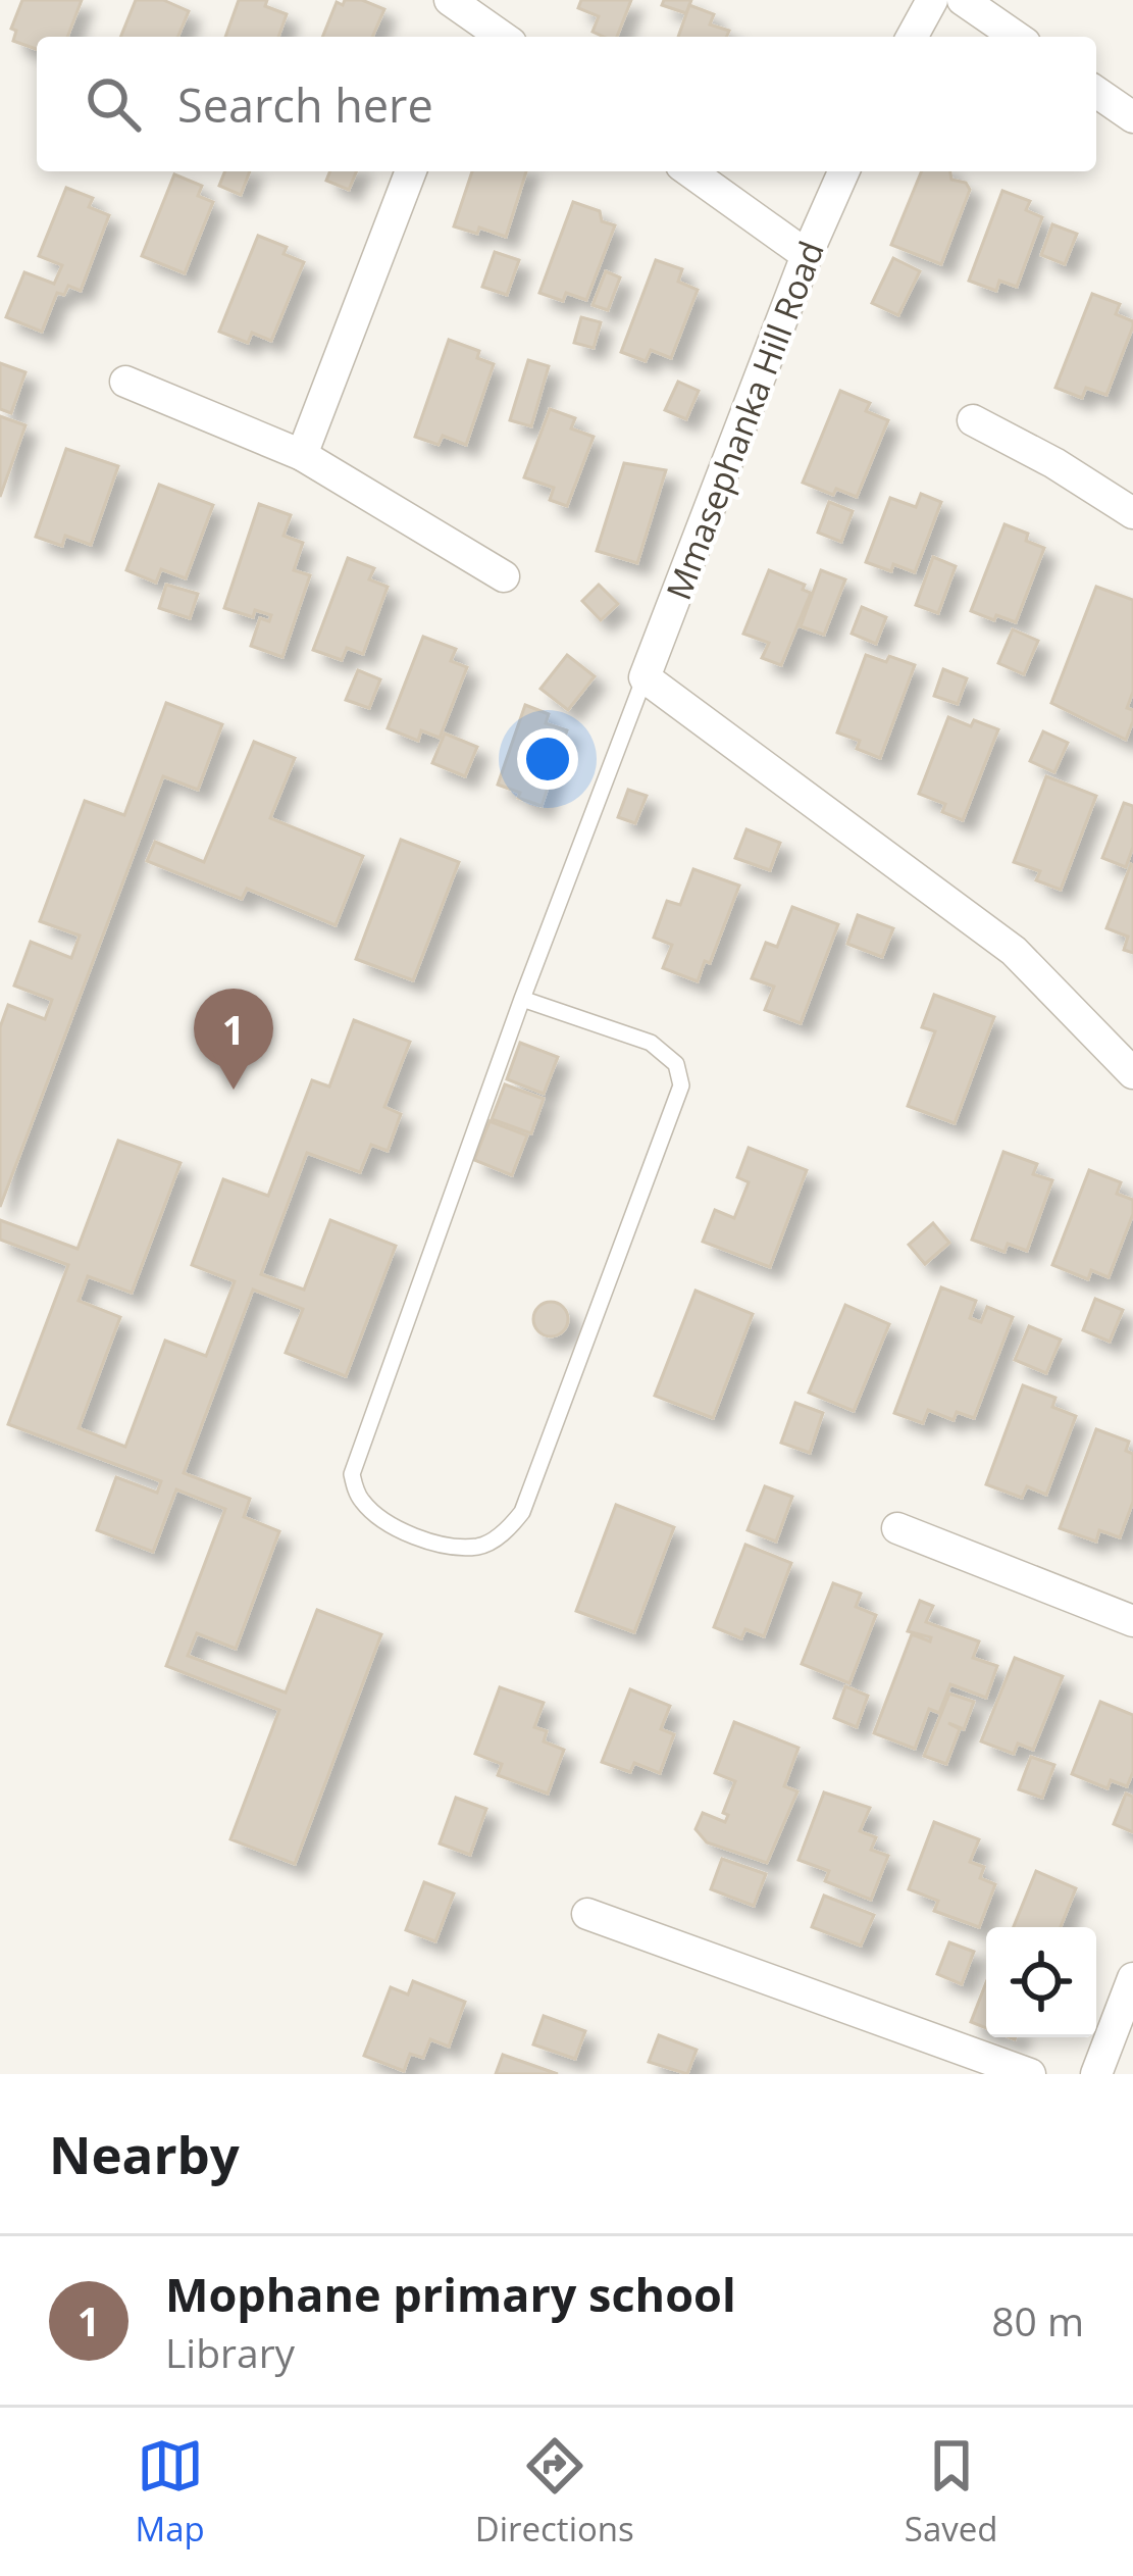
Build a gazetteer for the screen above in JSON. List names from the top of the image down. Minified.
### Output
{"streets":{"street":["Mmasephanka Hill Road"]},"page":{"search":"Search here","pins":"1","heading":"Nearby","list":[{"mark":"1","name":"Mophane primary school","note":"Library","value":"80 m"}],"nav":["Map","Directions","Saved"]}}
